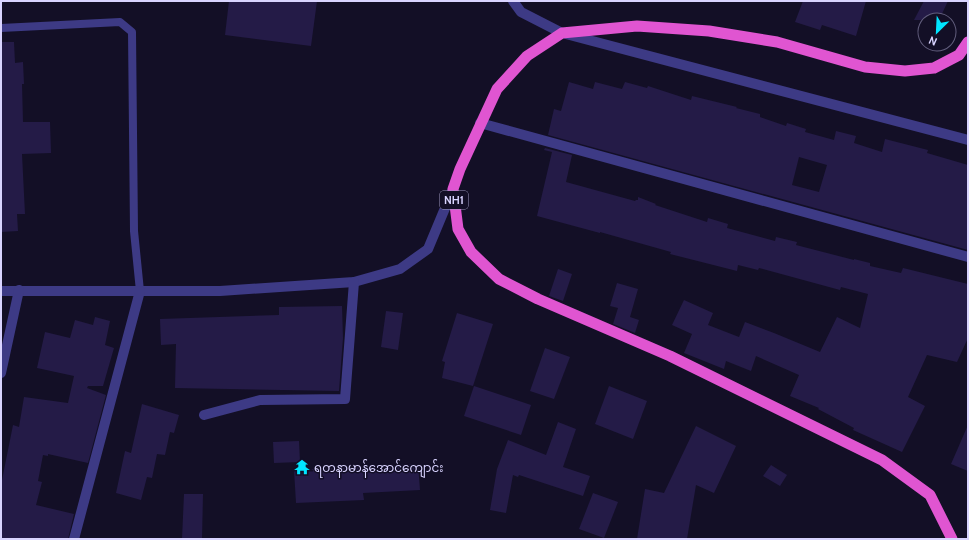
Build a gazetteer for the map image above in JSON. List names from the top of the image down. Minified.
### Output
{"streets":{"highway":["NH1"]},"places":{"temple":["ရတနာမာန်အောင်ကျောင်း"]},"north":"bottom left"}
